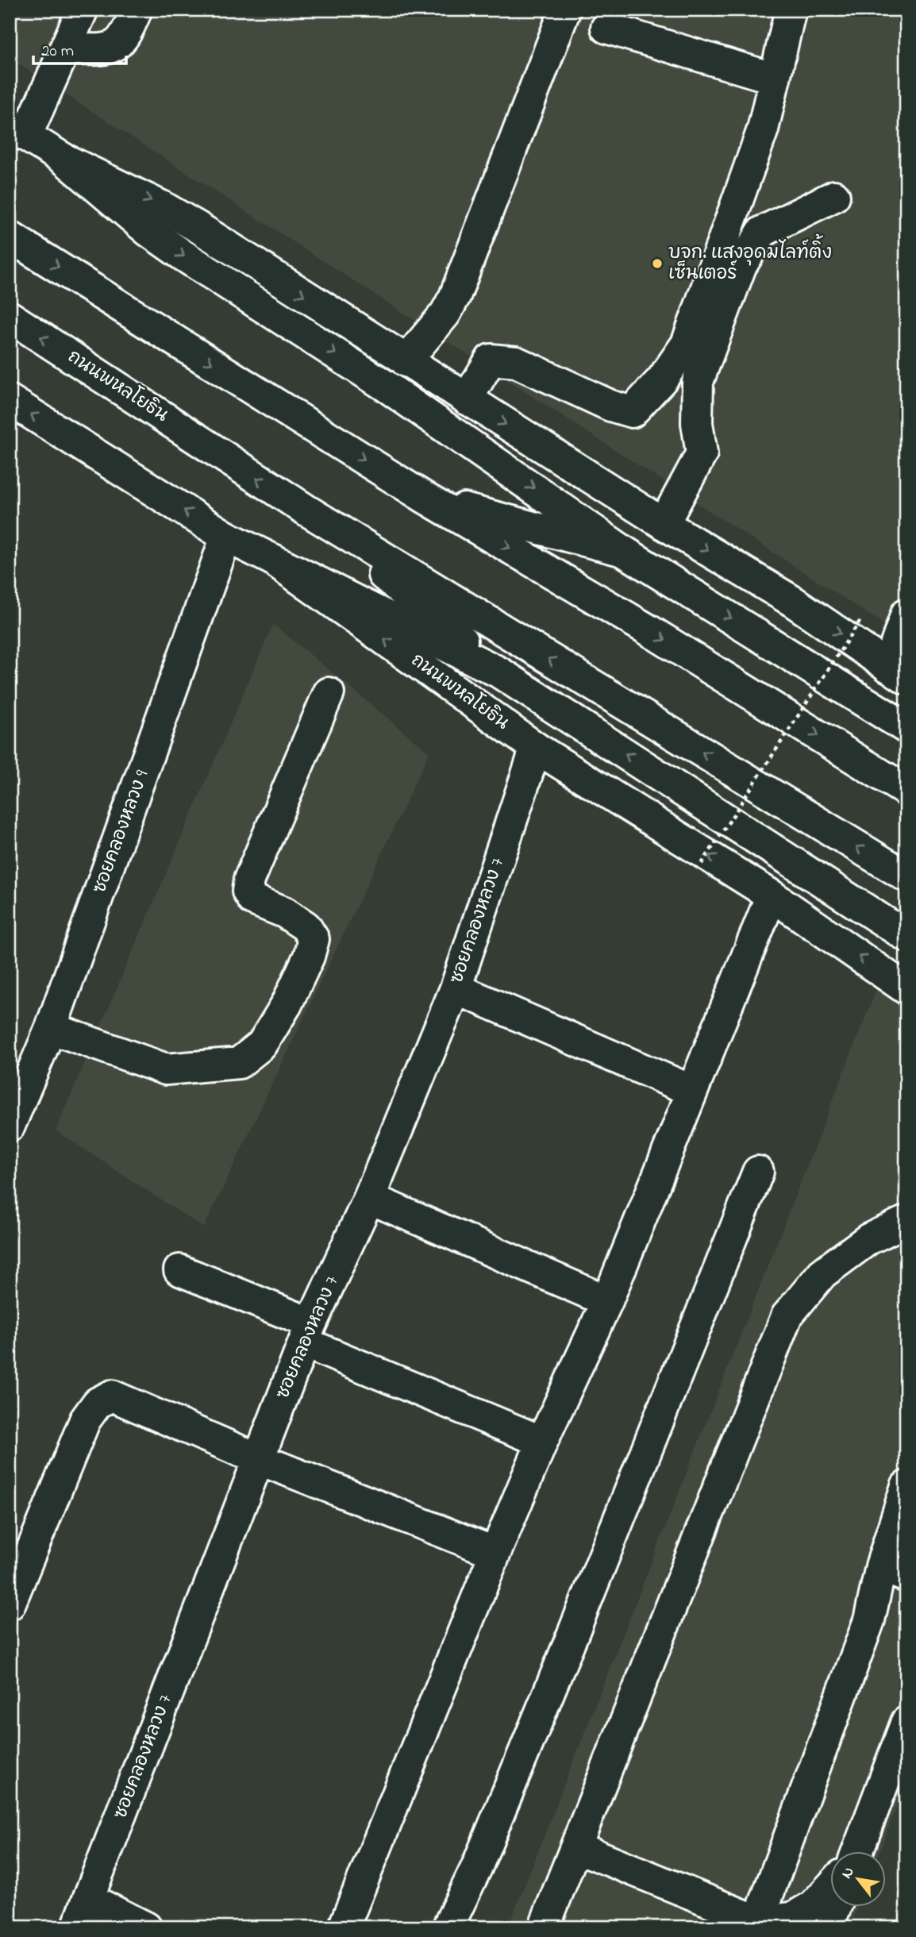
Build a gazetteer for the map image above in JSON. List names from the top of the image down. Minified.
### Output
{"streets":{"main road":["ถนนพหลโยธิน","ซอยคลองหลวง 9","ซอยคลองหลวง 7"]},"crossings":[["ถนนพหลโยธิน","ซอยคลองหลวง 9"],["ถนนพหลโยธิน","ซอยคลองหลวง 7"]],"places":["บจก. แสงอุดมไลท์ติ้ง เซ็นเตอร์"],"scale_bar":"20 m","north":"top left"}
